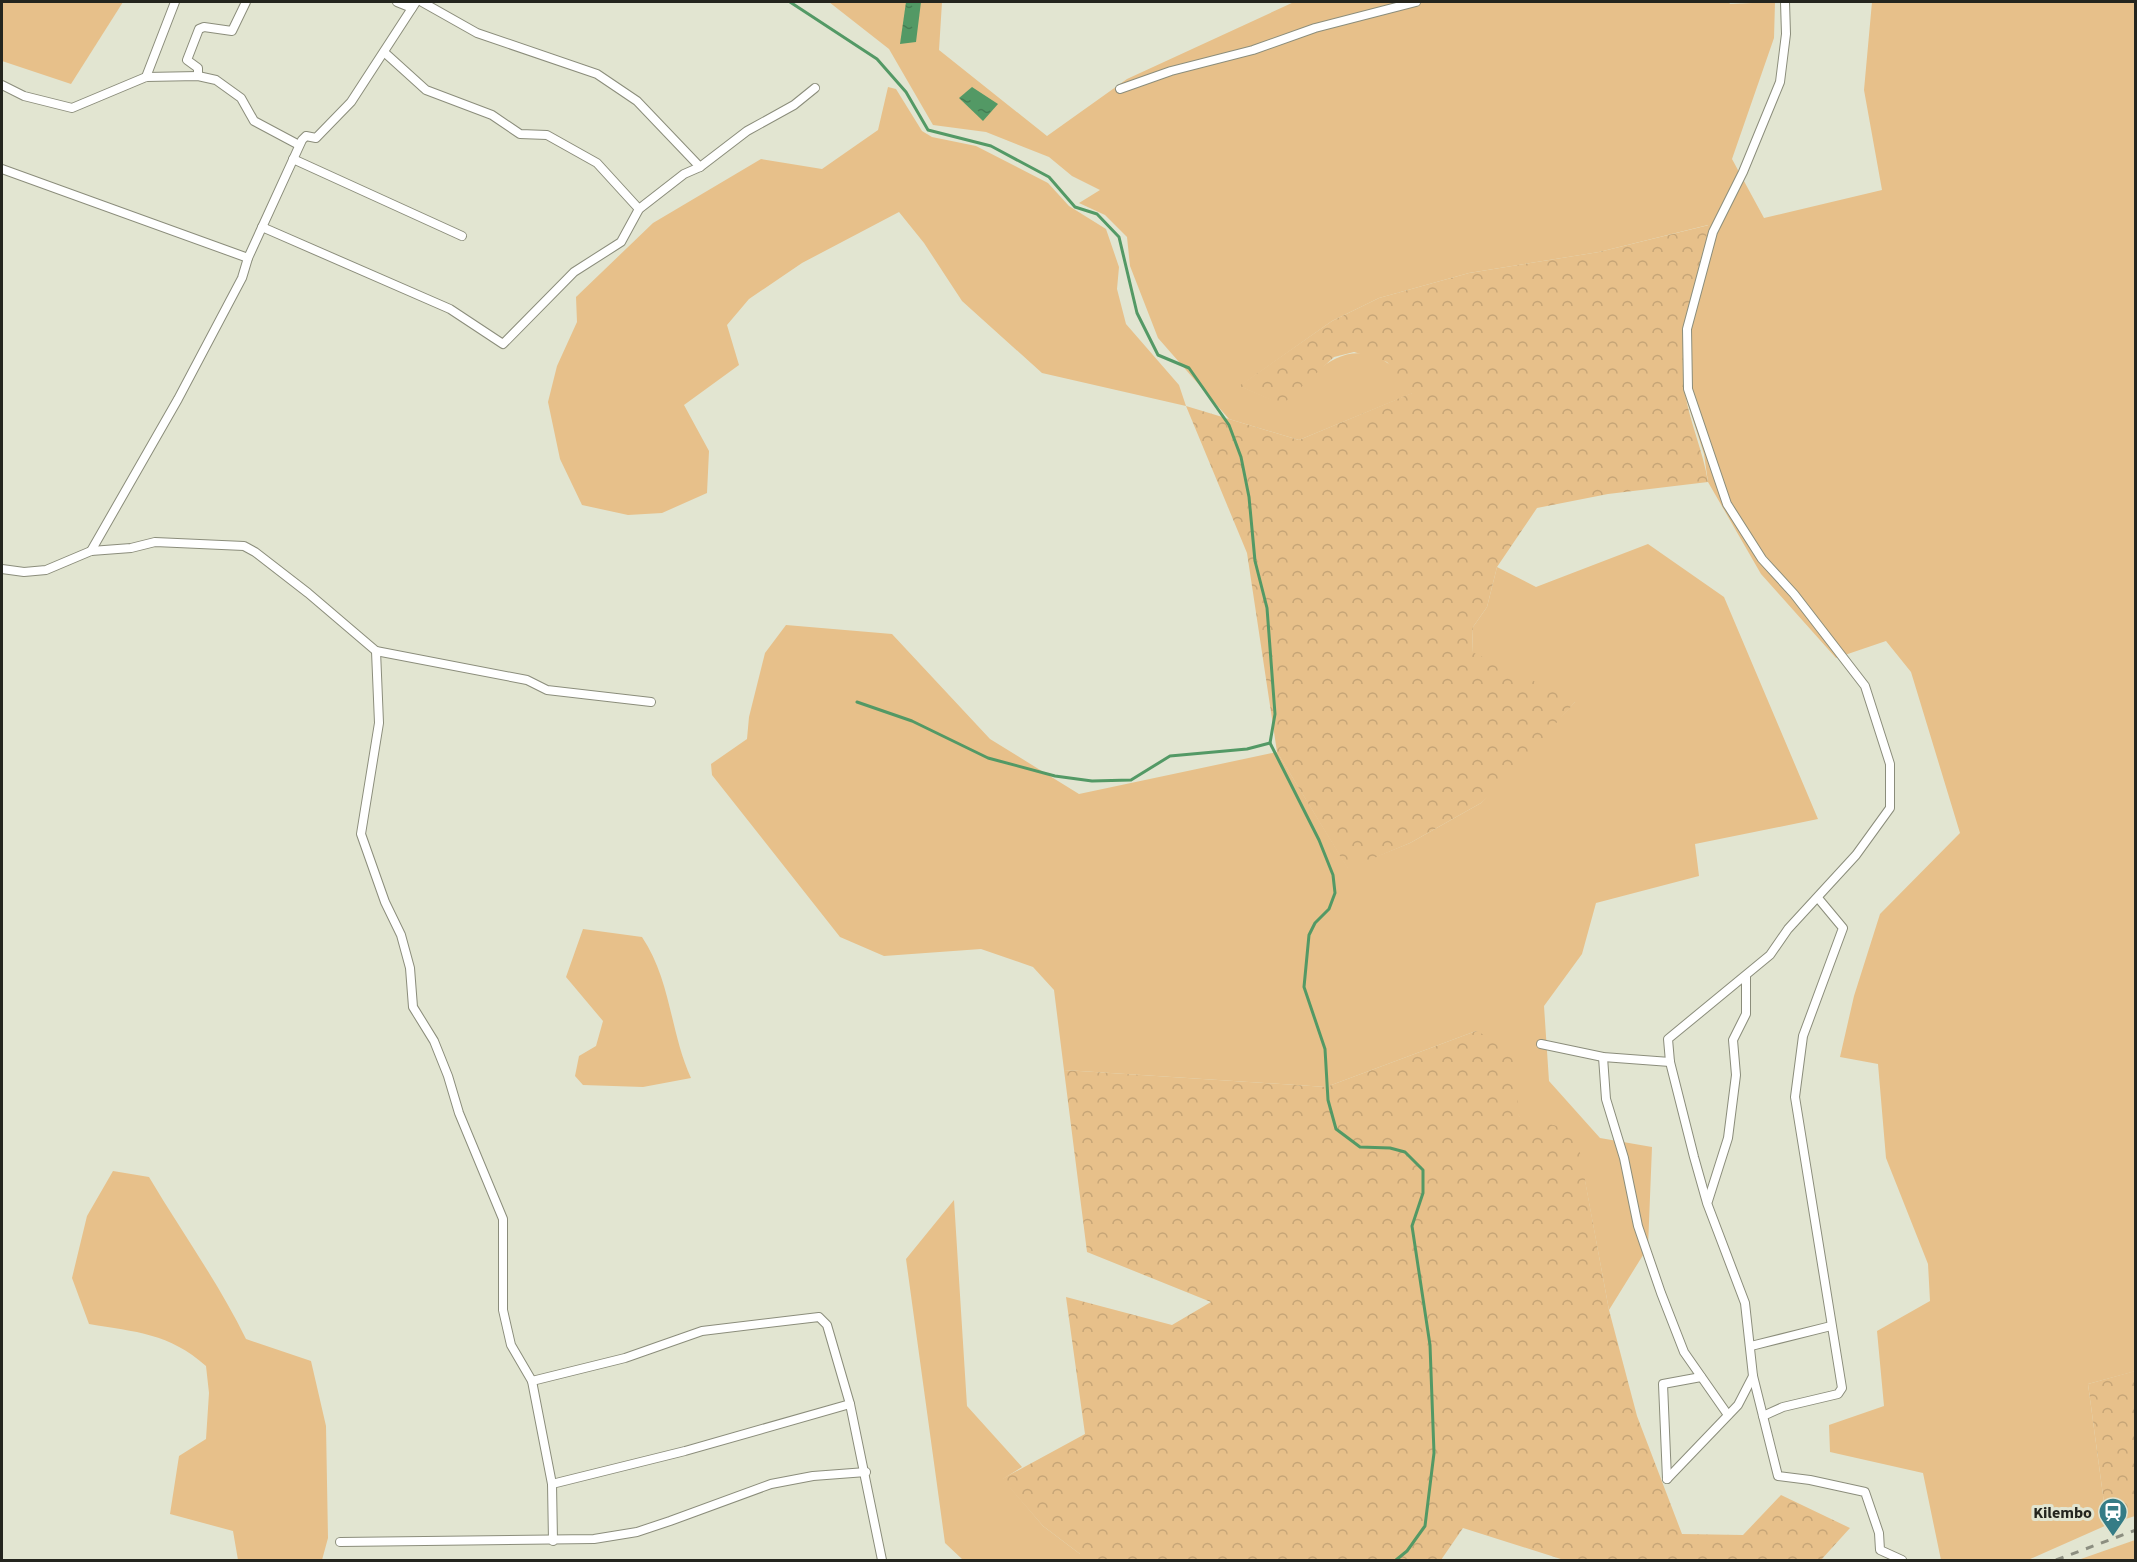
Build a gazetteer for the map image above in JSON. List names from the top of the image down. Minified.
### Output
{"places":{"station":["Kilembo"]}}
